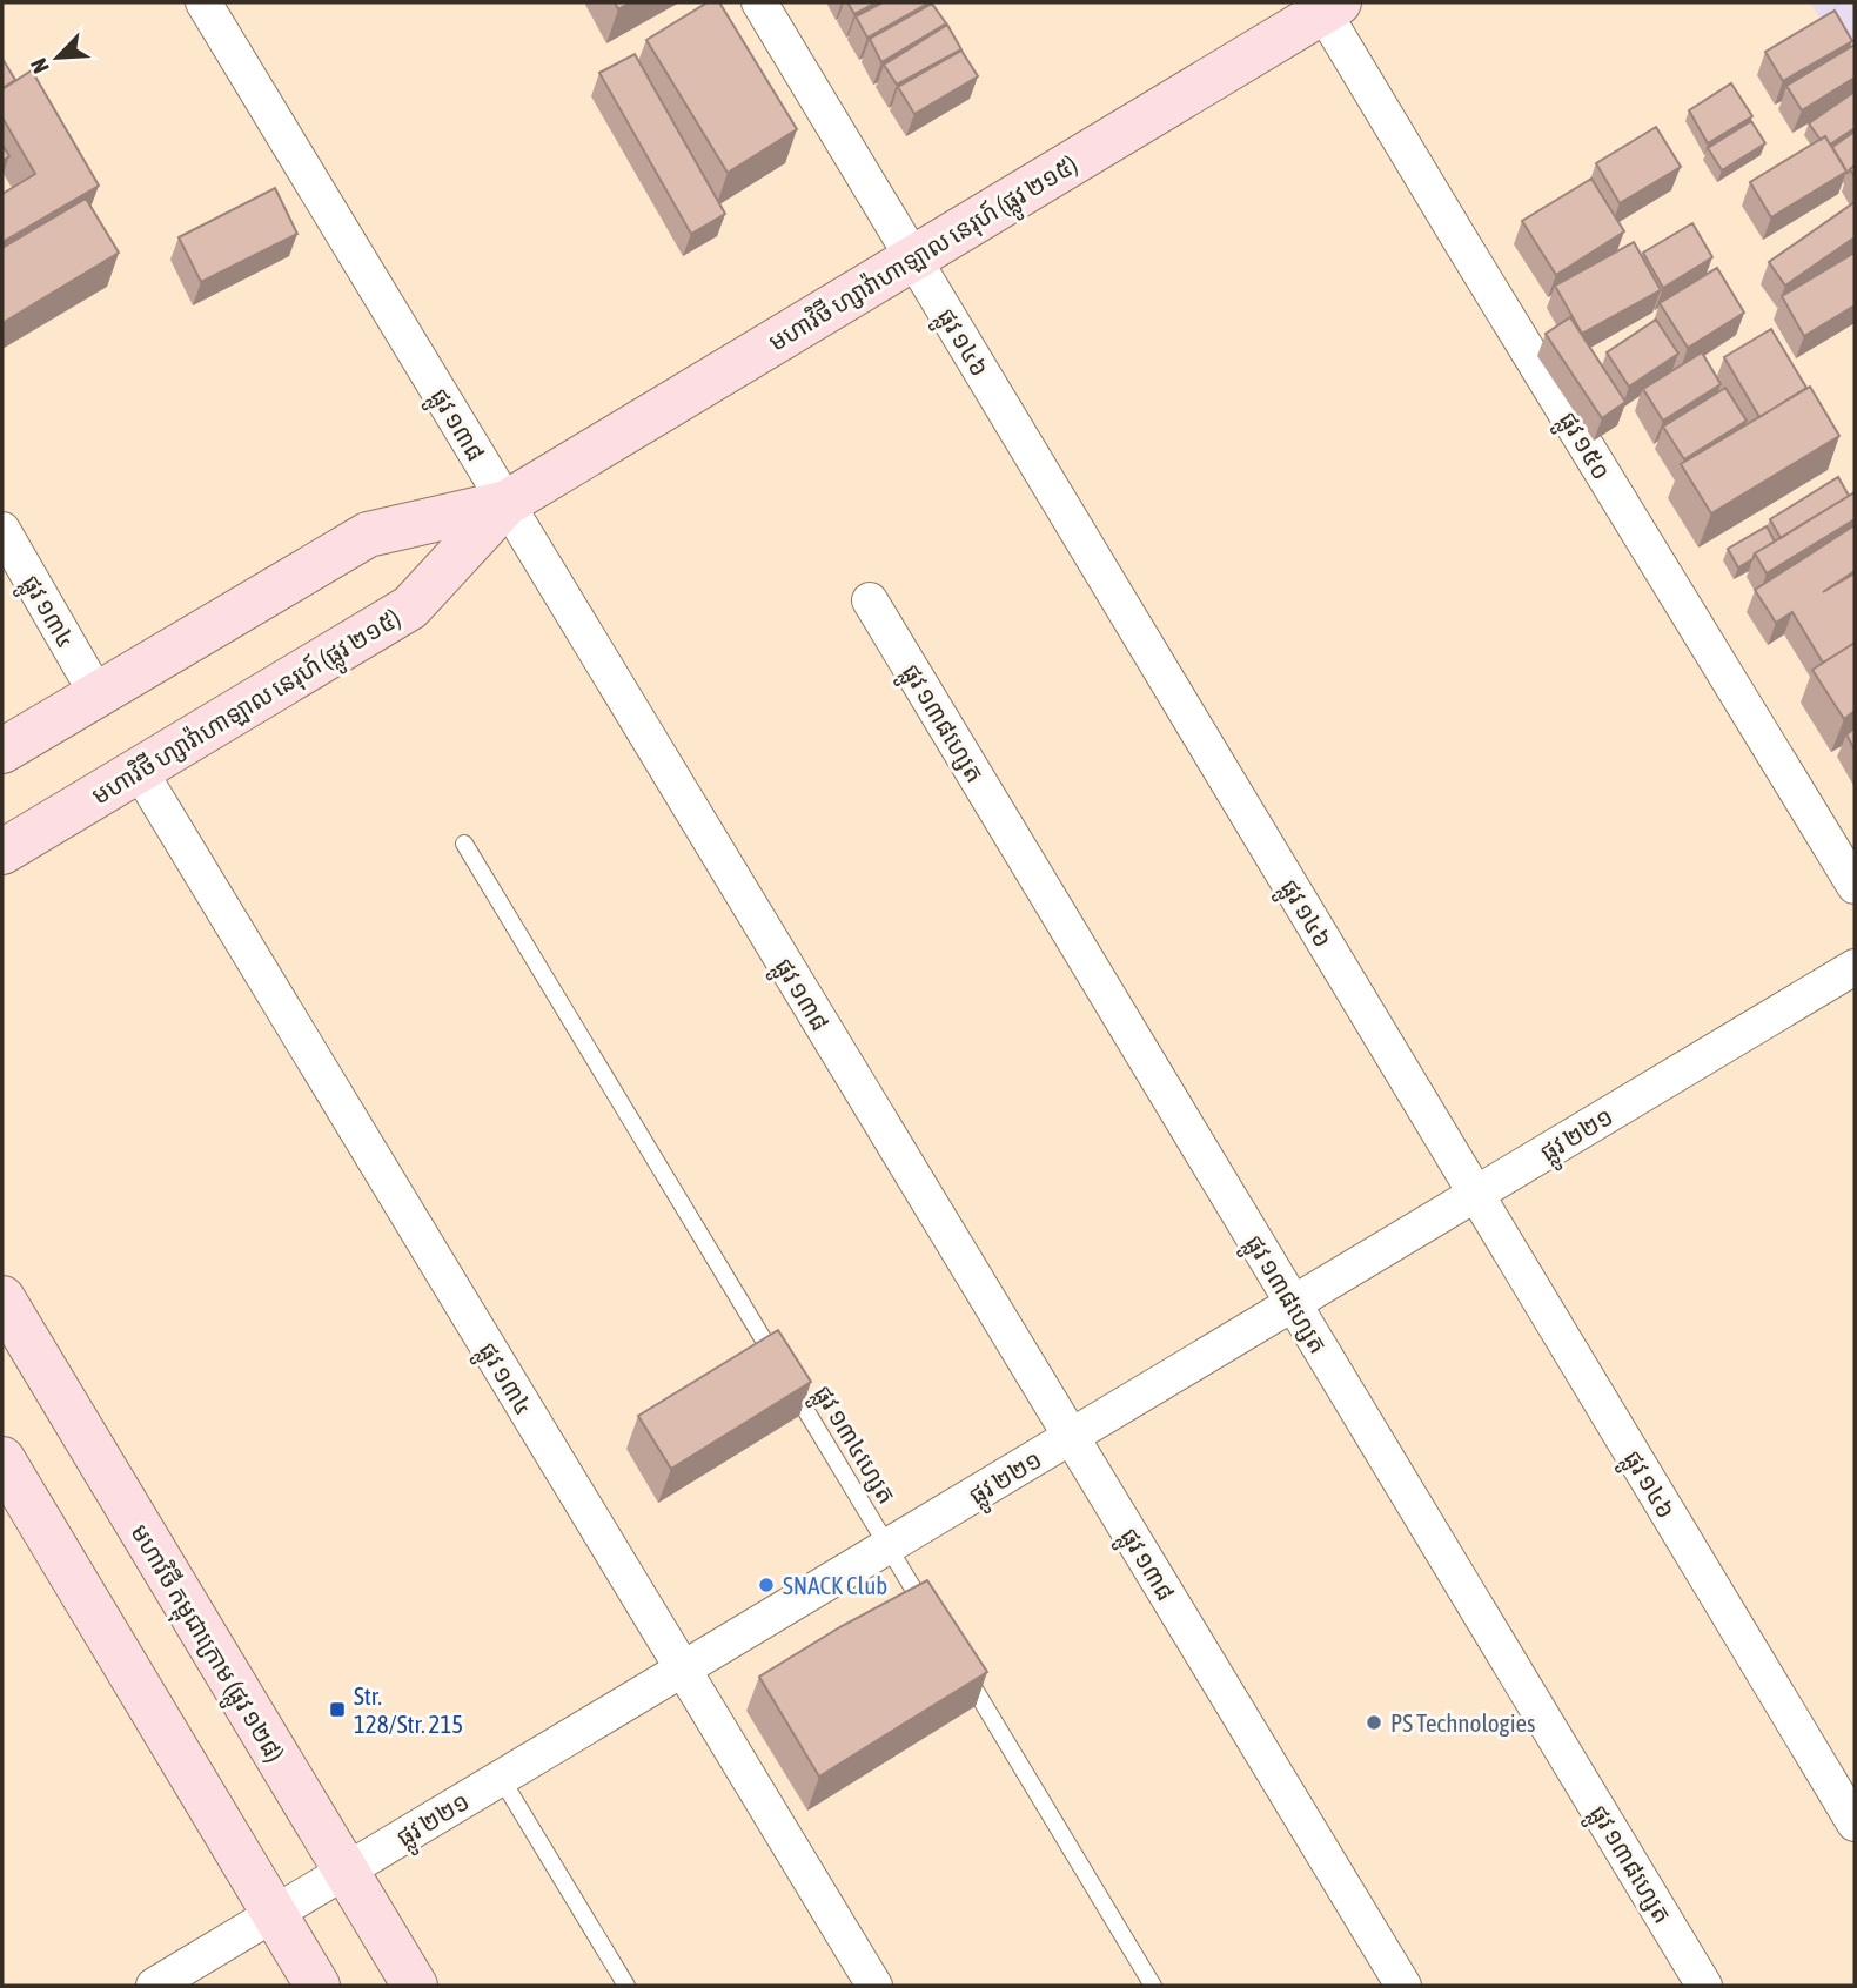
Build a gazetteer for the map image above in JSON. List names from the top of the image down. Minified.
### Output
{"streets":{"main road":["មហាវិថី ហ្សាវ៉ាហាឡាល នេរុហ៍ (ផ្លូវ ២១៥)","មហាវិថី កម្ពុជាក្រោម (ផ្លូវ ១២៨)"],"street":["ផ្លូវ ១៤៦","ផ្លូវ ១៣៨","ផ្លូវ ១៥០","ផ្លូវ ១៣៤","ផ្លូវ ១៣៨ហ្សេត","ផ្លូវ ២២១"],"lane":["ផ្លូវ ១៣៤ហ្សេត"]},"crossings":[["មហាវិថី ហ្សាវ៉ាហាឡាល នេរុហ៍ (ផ្លូវ ២១៥)","ផ្លូវ ១៤៦"],["មហាវិថី ហ្សាវ៉ាហាឡាល នេរុហ៍ (ផ្លូវ ២១៥)","ផ្លូវ ១៣៨"],["មហាវិថី ហ្សាវ៉ាហាឡាល នេរុហ៍ (ផ្លូវ ២១៥)","ផ្លូវ ១៥០"],["មហាវិថី ហ្សាវ៉ាហាឡាល នេរុហ៍ (ផ្លូវ ២១៥)","ផ្លូវ ១៣៤"],["ផ្លូវ ១៤៦","ផ្លូវ ២២១"],["ផ្លូវ ១៣៨","ផ្លូវ ២២១"],["ផ្លូវ ១៣៤","ផ្លូវ ២២១"],["ផ្លូវ ១៣៨ហ្សេត","ផ្លូវ ២២១"],["ផ្លូវ ២២១","ផ្លូវ ១៣៤ហ្សេត"],["ផ្លូវ ២២១","មហាវិថី កម្ពុជាក្រោម (ផ្លូវ ១២៨)"]],"places":{"other":["SNACK Club","PS Technologies"],"transit":["Str. 128/Str. 215"]},"north":"bottom left"}
